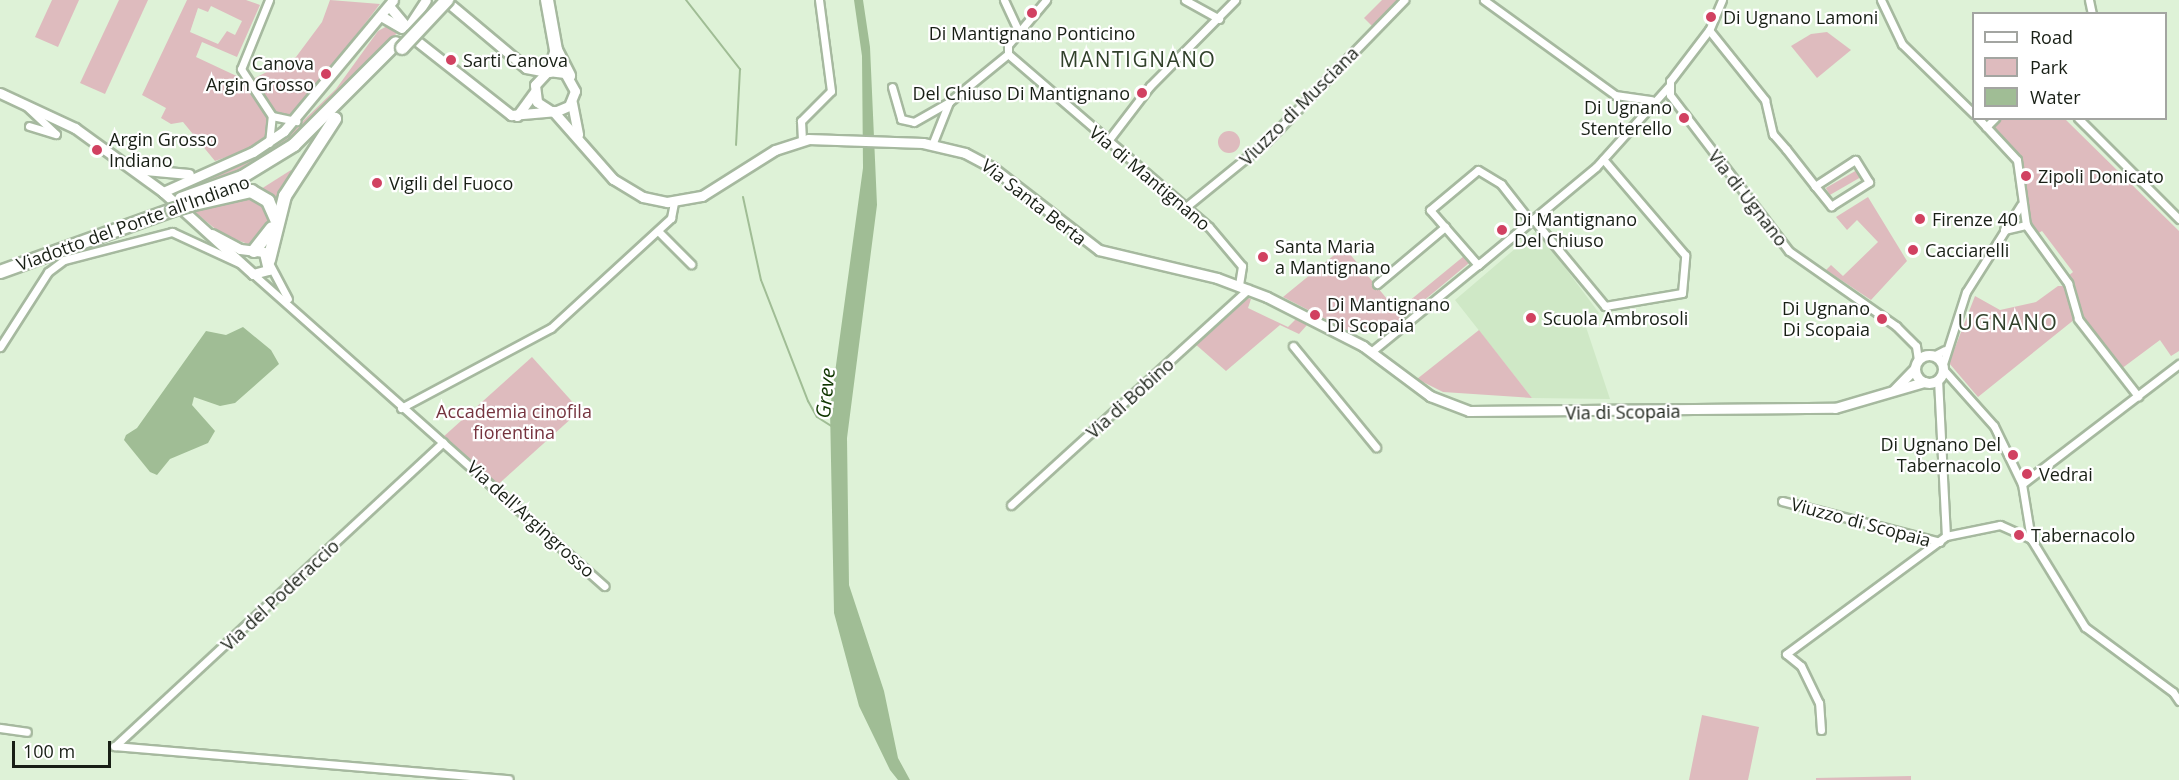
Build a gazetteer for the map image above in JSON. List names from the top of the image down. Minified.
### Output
{"streets":{"highway":["Viadotto del Ponte all'Indiano"],"street":["Viuzzo di Musciana","Via di Mantignano","Via di Ugnano","Via Santa Berta","Via di Bobino","Via di Scopaia","Via dell'Argingrosso","Viuzzo di Scopaia","Via del Poderaccio"]},"crossings":[["Viuzzo di Musciana","Via di Mantignano"],["Via di Mantignano","Via Santa Berta"],["Via di Mantignano","Via di Bobino"],["Via di Ugnano","Via di Scopaia"],["Via Santa Berta","Via di Bobino"],["Viadotto del Ponte all'Indiano","Via dell'Argingrosso"],["Via dell'Argingrosso","Via del Poderaccio"]],"districts":["MANTIGNANO","UGNANO"],"water":["Greve"],"parks":["Accademia cinofila fiorentina"],"places":["Di Mantignano Ponticino","Di Ugnano Lamoni","Sarti Canova","Canova Argin Grosso","Del Chiuso Di Mantignano","Di Ugnano Stenterello","Argin Grosso Indiano","Zipoli Donicato","Vigili del Fuoco","Firenze 40","Di Mantignano Del Chiuso","Cacciarelli","Santa Maria a Mantignano","Di Mantignano Di Scopaia","Scuola Ambrosoli","Di Ugnano Di Scopaia","Di Ugnano Del Tabernacolo","Vedrai","Tabernacolo"],"legend":["Road","Park","Water"],"scale_bar":"100 m"}
